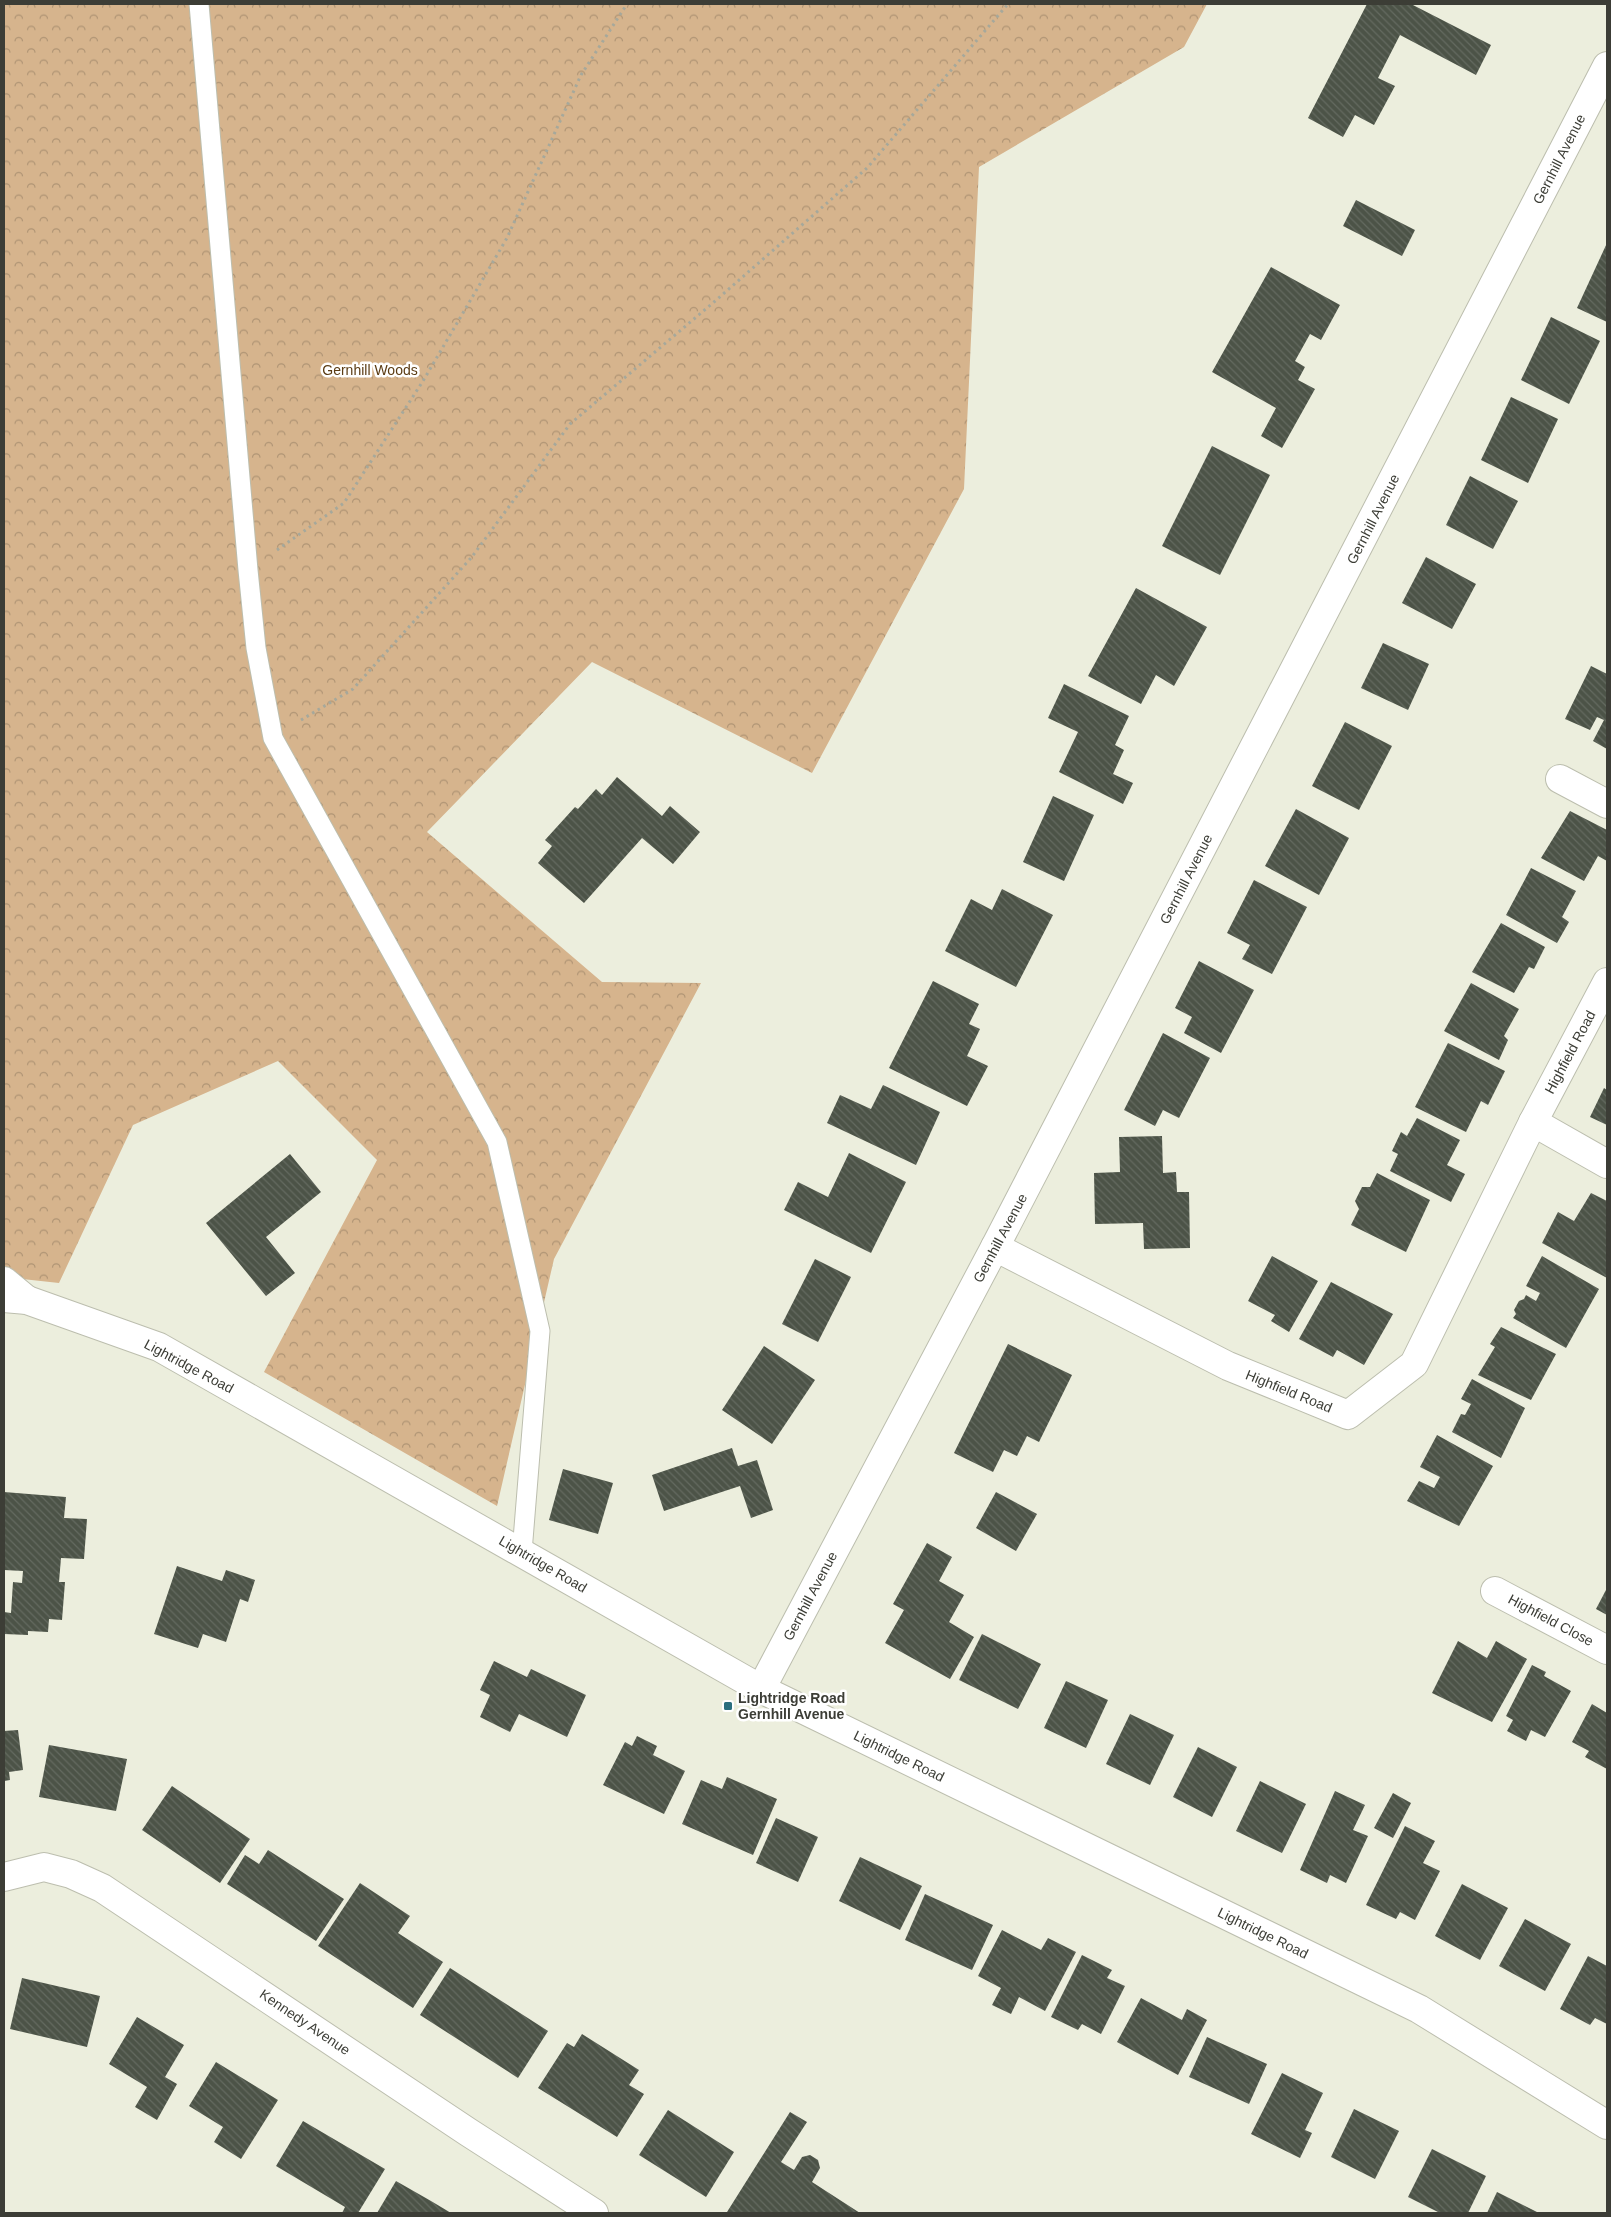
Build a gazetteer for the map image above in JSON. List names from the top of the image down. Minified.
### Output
{"streets":{"street":["Gernhill Avenue","Highfield Road","Lightridge Road","Highfield Close","Kennedy Avenue"]},"crossings":[["Gernhill Avenue","Highfield Road"],["Gernhill Avenue","Lightridge Road"]],"parks":["Gernhill Woods"],"places":{"transit":["Lightridge Road Gernhill Avenue"]}}
